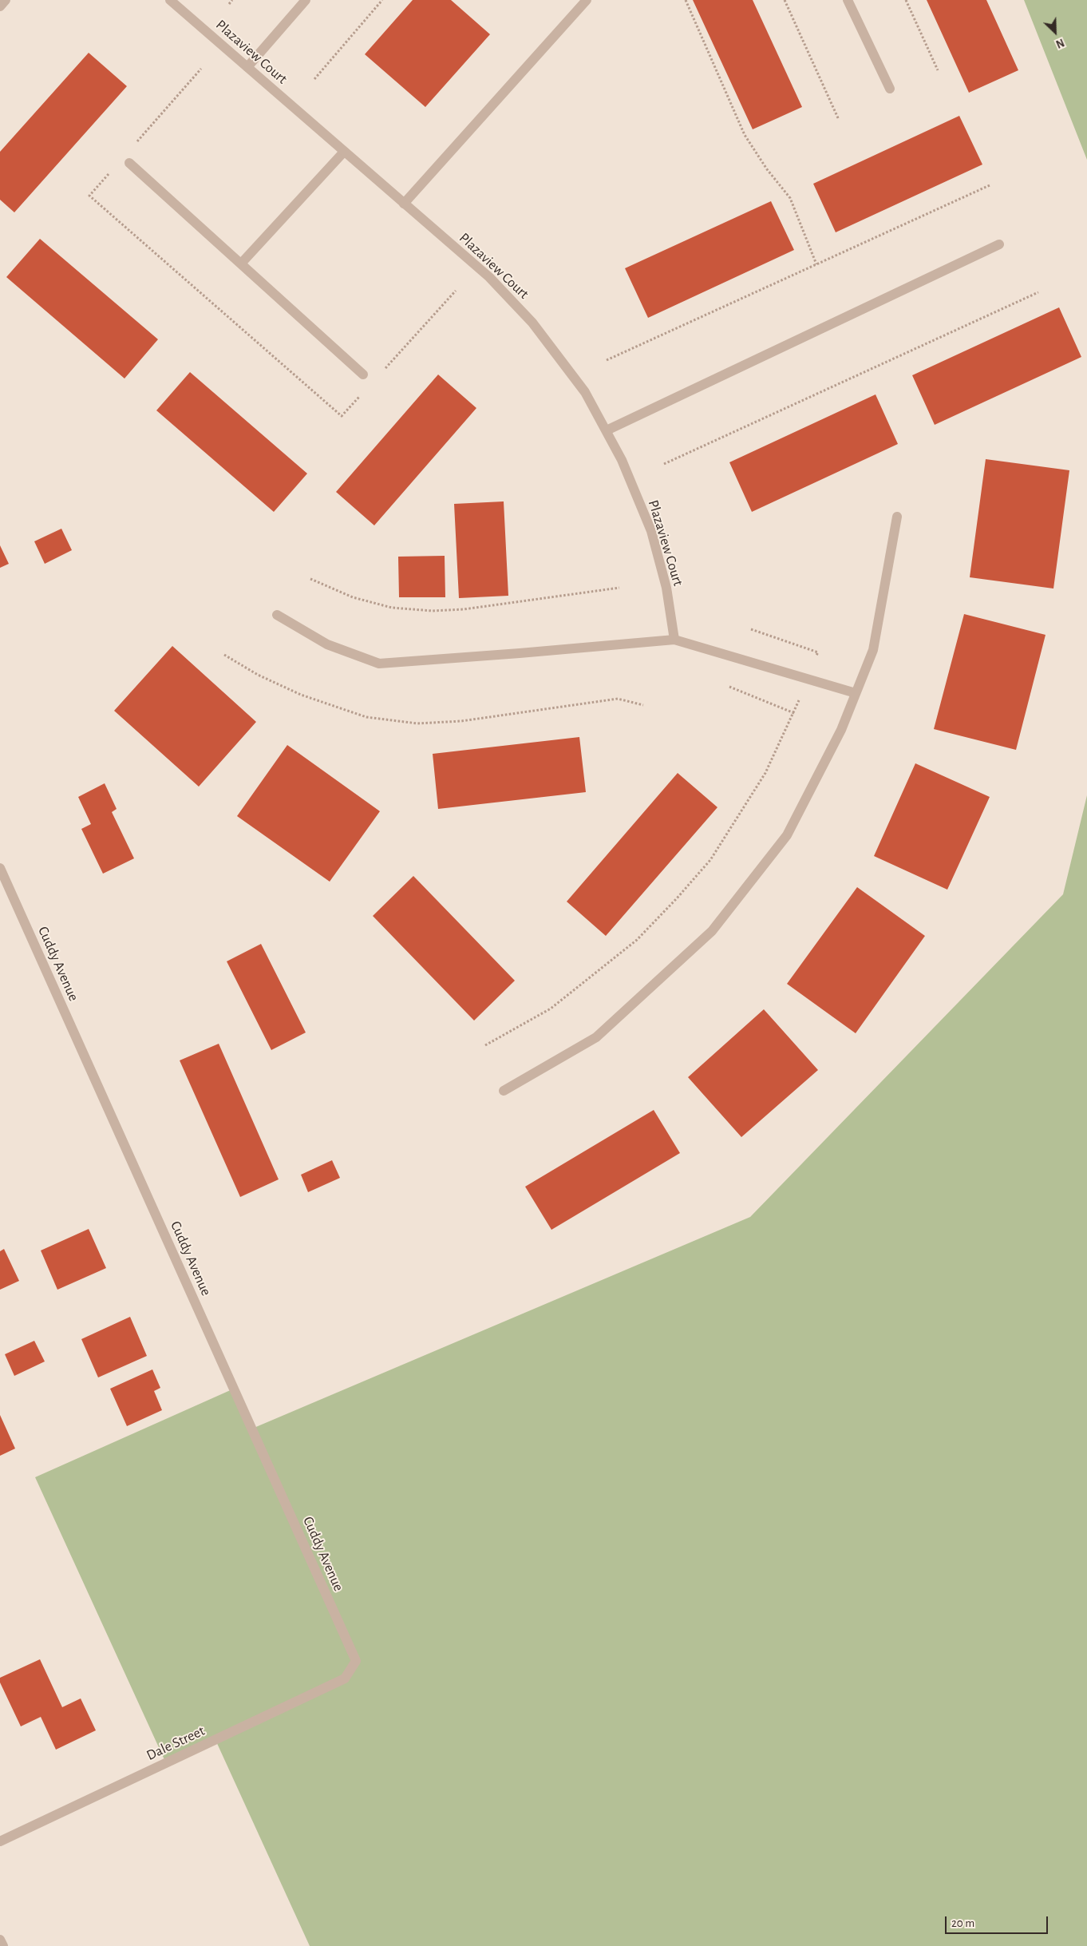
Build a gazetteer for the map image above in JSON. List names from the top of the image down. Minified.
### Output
{"streets":{"street":["Plazaview Court","Cuddy Avenue","Dale Street"]},"crossings":[["Cuddy Avenue","Dale Street"]],"scale_bar":"20 m","north":"bottom right"}
